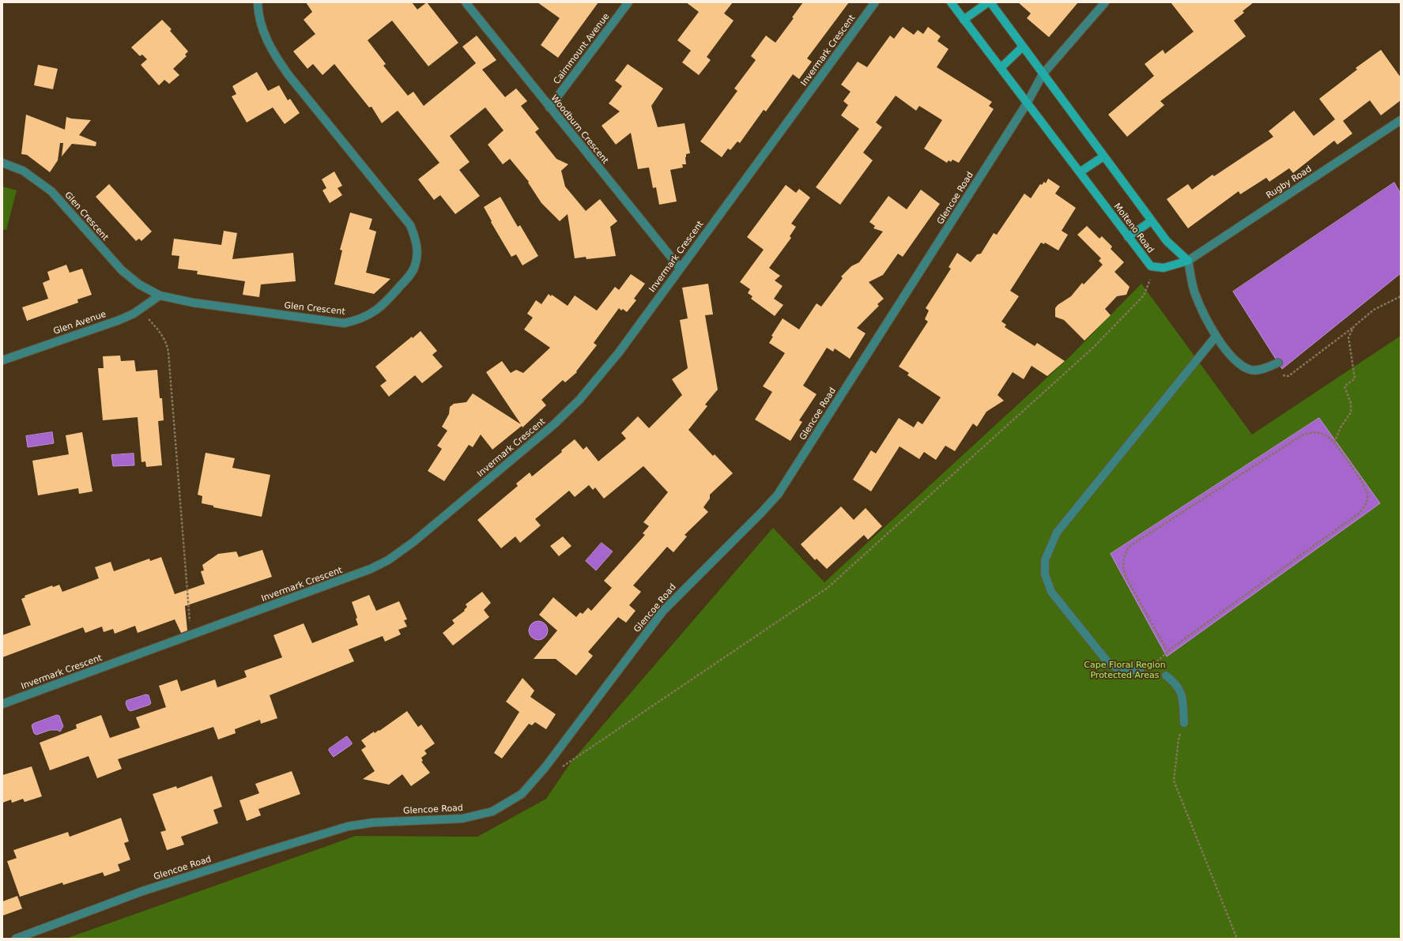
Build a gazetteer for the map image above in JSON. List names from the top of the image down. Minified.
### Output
{"streets":{"street":["Cairnmount Avenue","Invermark Crescent","Woodburn Crescent","Rugby Road","Glencoe Road","Glen Crescent","Molteno Road","Glen Avenue"]},"crossings":[["Cairnmount Avenue","Woodburn Crescent"],["Invermark Crescent","Woodburn Crescent"],["Glencoe Road","Molteno Road"],["Glen Crescent","Glen Avenue"]],"parks":["Cape Floral Region Protected Areas"]}
